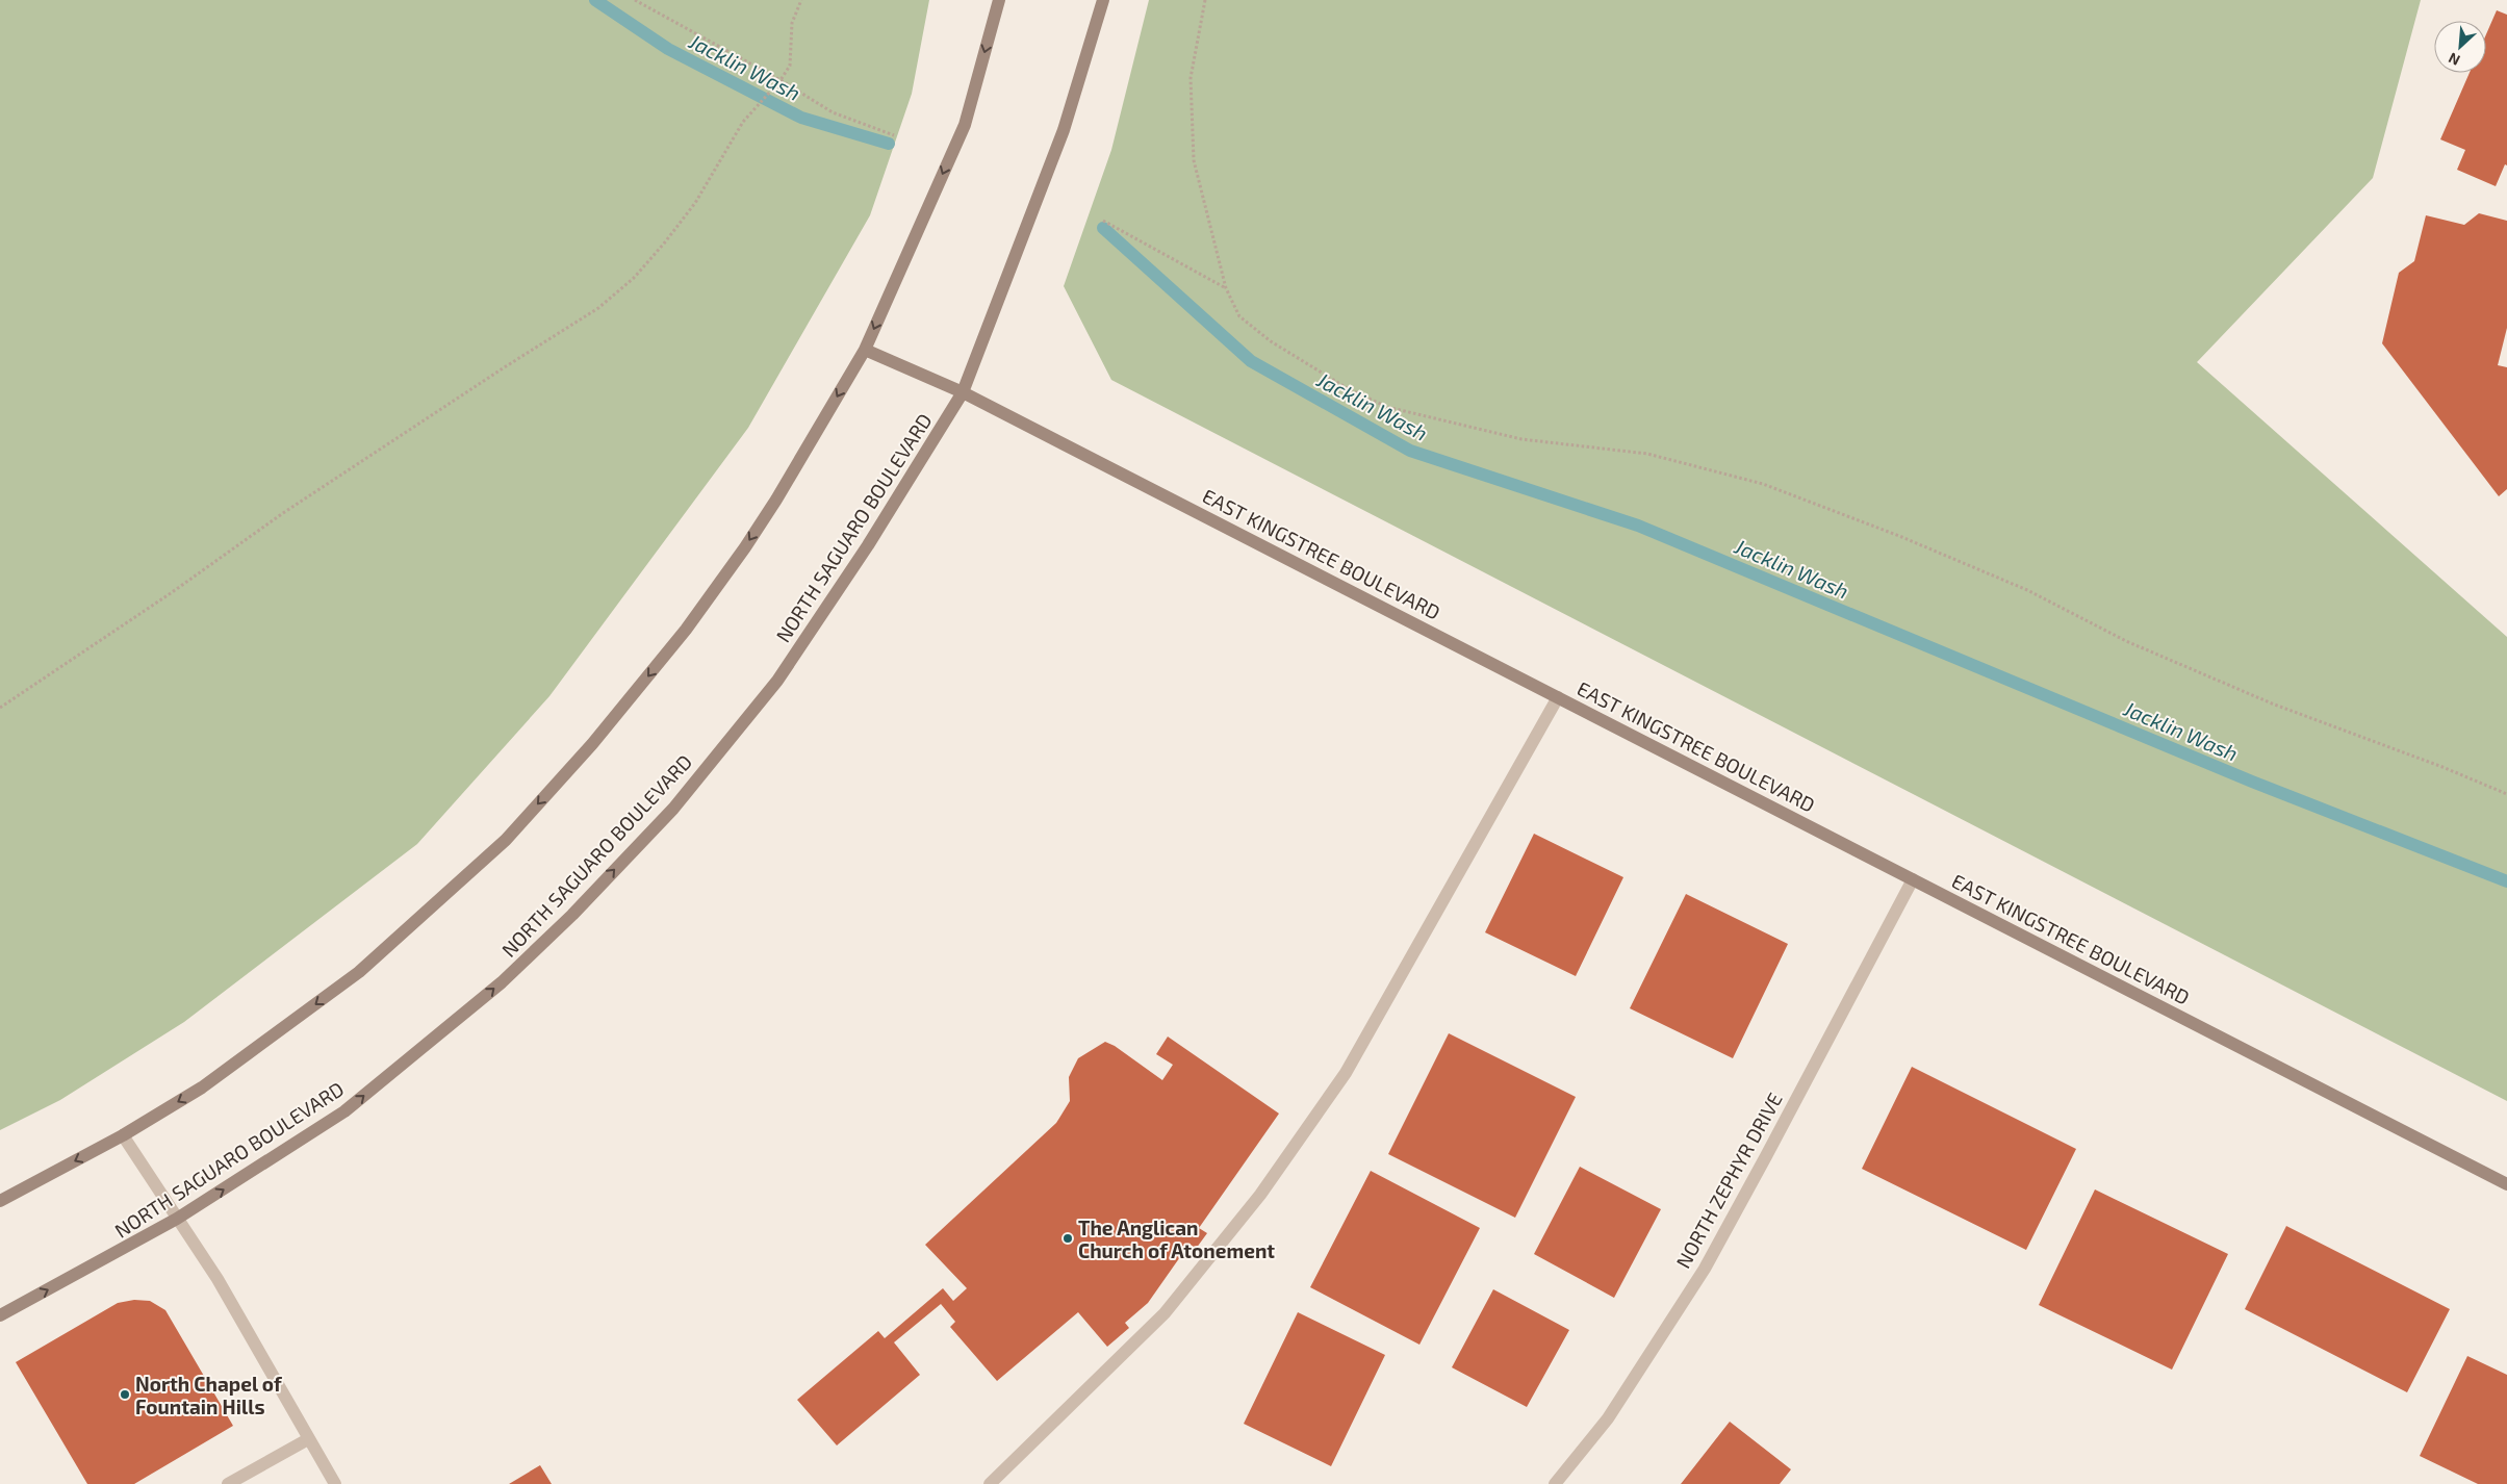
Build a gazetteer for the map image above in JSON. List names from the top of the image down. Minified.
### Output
{"streets":{"main road":["NORTH SAGUARO BOULEVARD","EAST KINGSTREE BOULEVARD"],"street":["NORTH ZEPHYR DRIVE"]},"crossings":[["NORTH SAGUARO BOULEVARD","EAST KINGSTREE BOULEVARD"],["EAST KINGSTREE BOULEVARD","NORTH ZEPHYR DRIVE"]],"water":["Jacklin Wash"],"places":["The Anglican Church of Atonement","North Chapel of Fountain Hills"],"north":"bottom left"}
